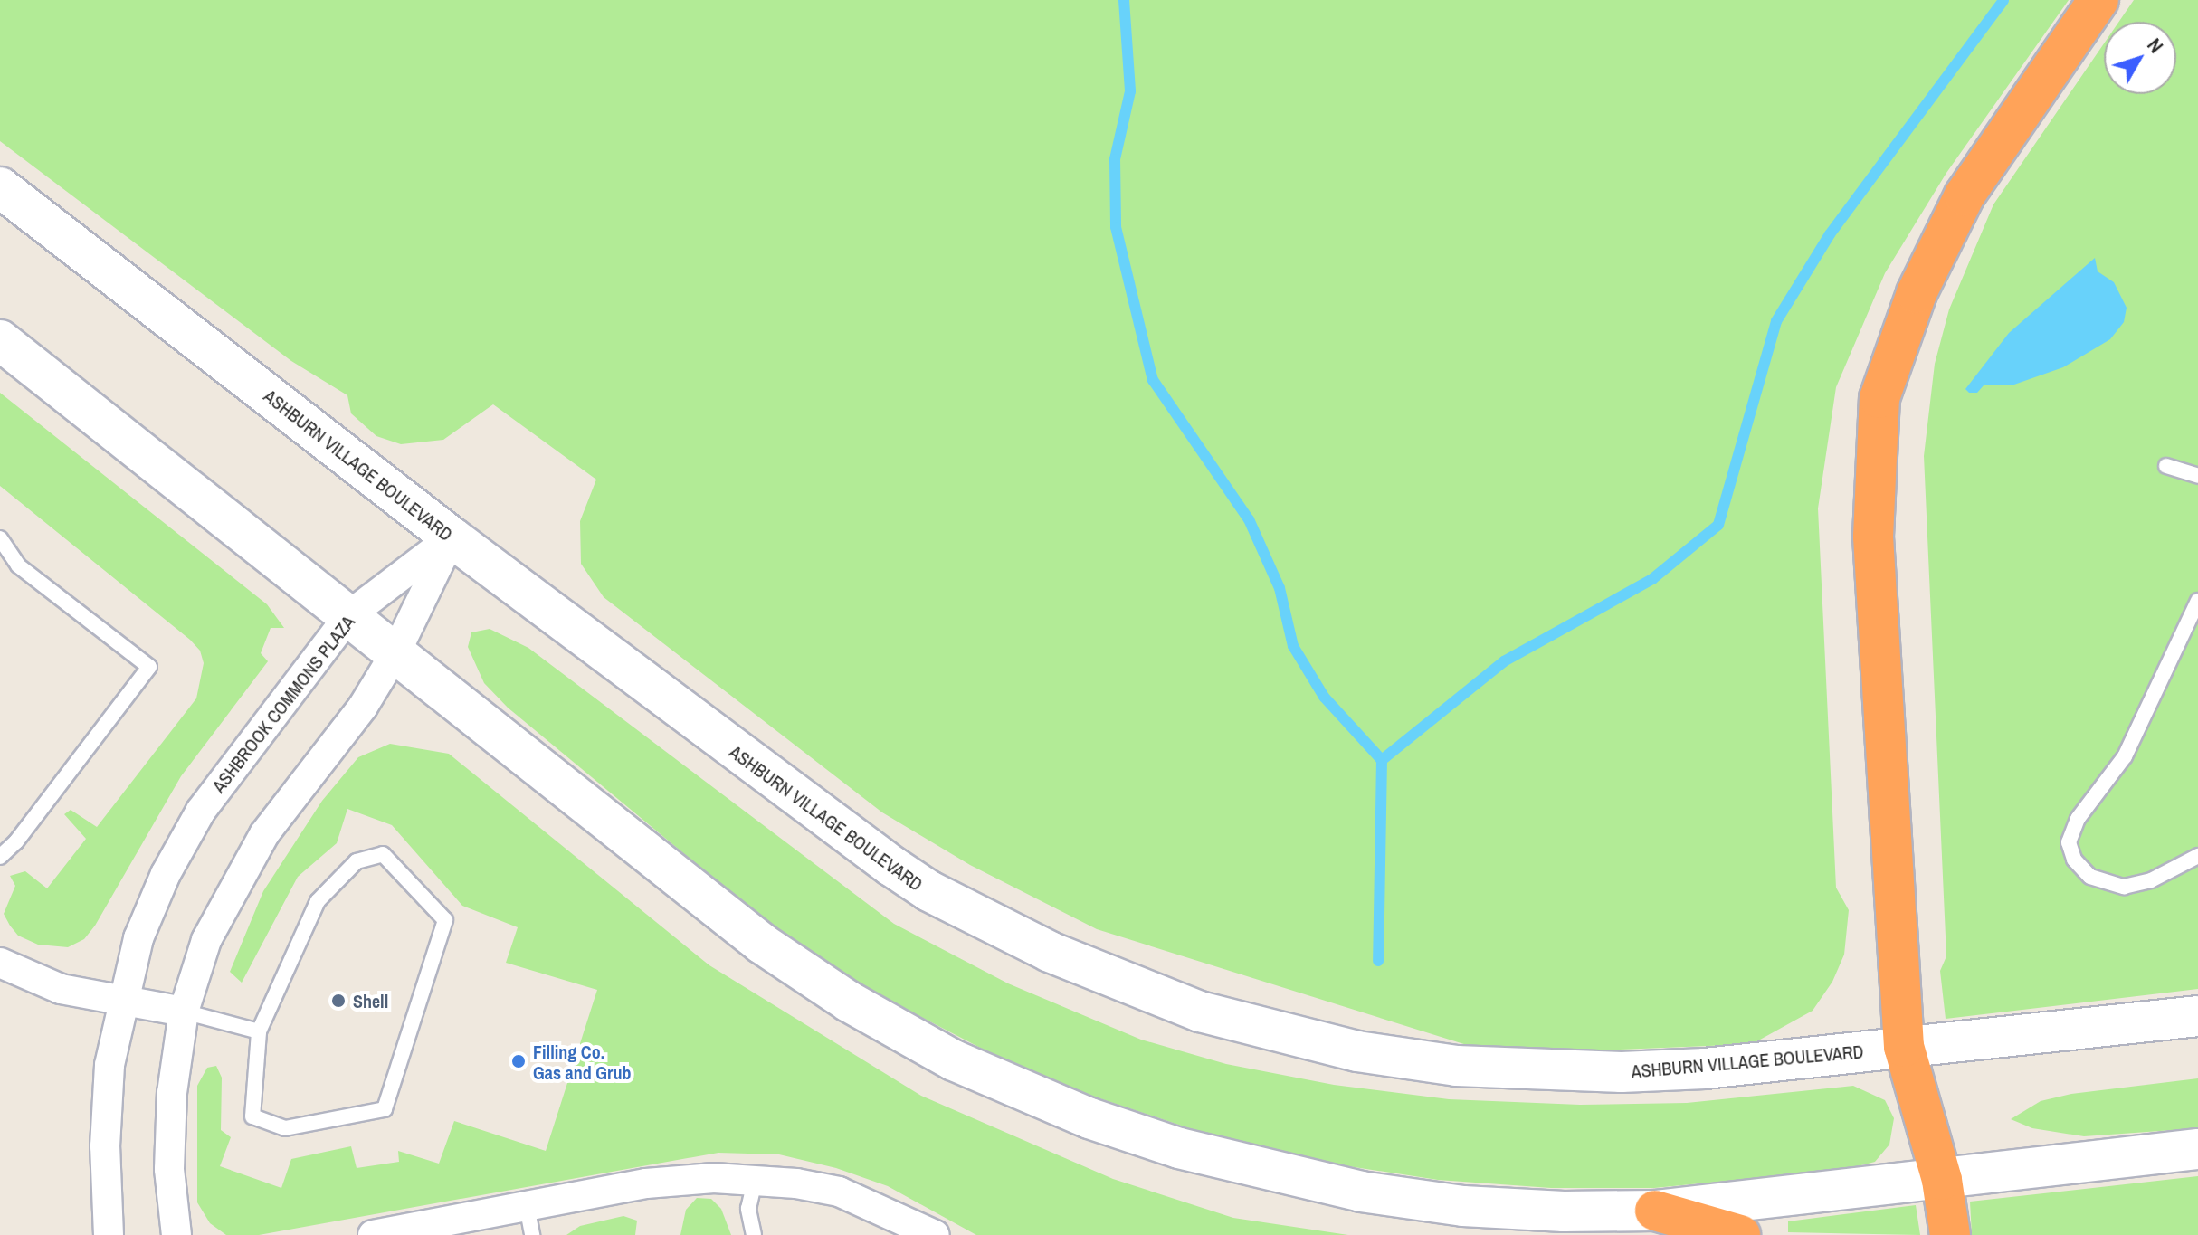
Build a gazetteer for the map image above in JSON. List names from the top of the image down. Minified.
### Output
{"streets":{"main road":["ASHBURN VILLAGE BOULEVARD"],"street":["ASHBROOK COMMONS PLAZA"]},"crossings":[["ASHBURN VILLAGE BOULEVARD","ASHBROOK COMMONS PLAZA"]],"places":["Shell","Filling Co. Gas and Grub"],"north":"top right"}
